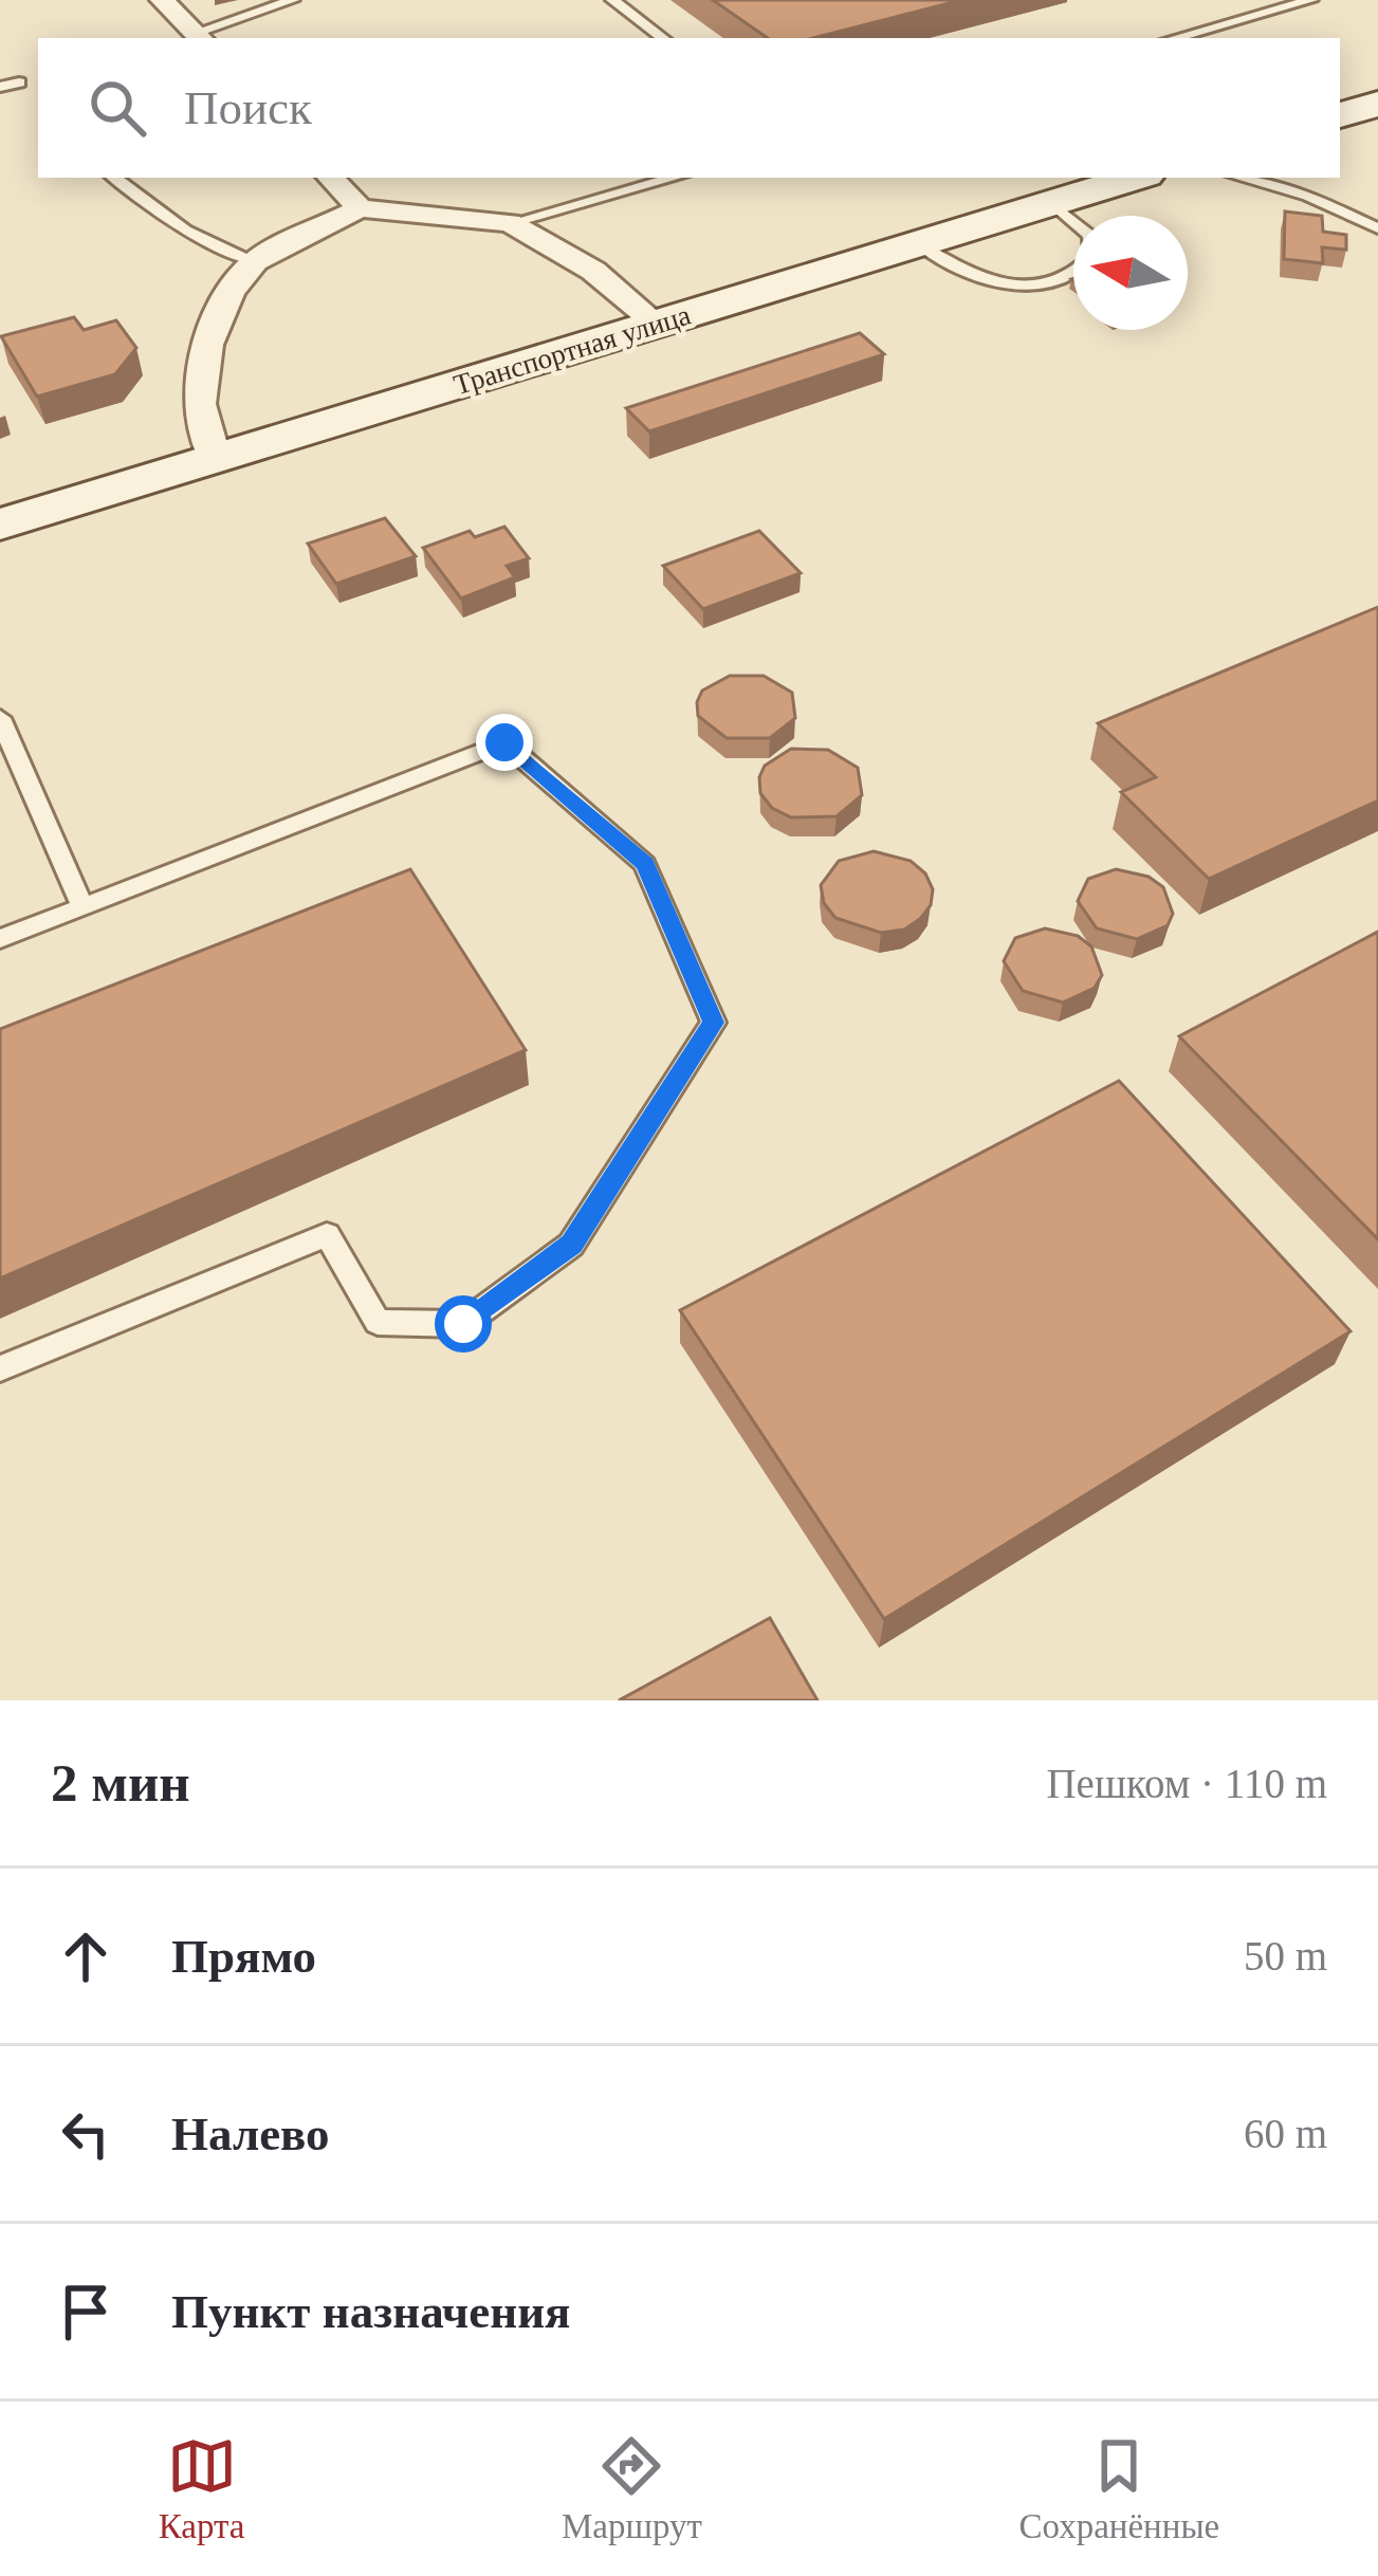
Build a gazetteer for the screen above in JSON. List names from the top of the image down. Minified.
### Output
{"streets":{"main road":["Транспортная улица"]},"north":"left","page":{"search":"Поиск","heading":["2 мин","Пешком · 110 m"],"list":[["Прямо","50 m"],["Налево","60 m"],"Пункт назначения"],"nav":["Карта","Маршрут","Сохранённые"]}}
